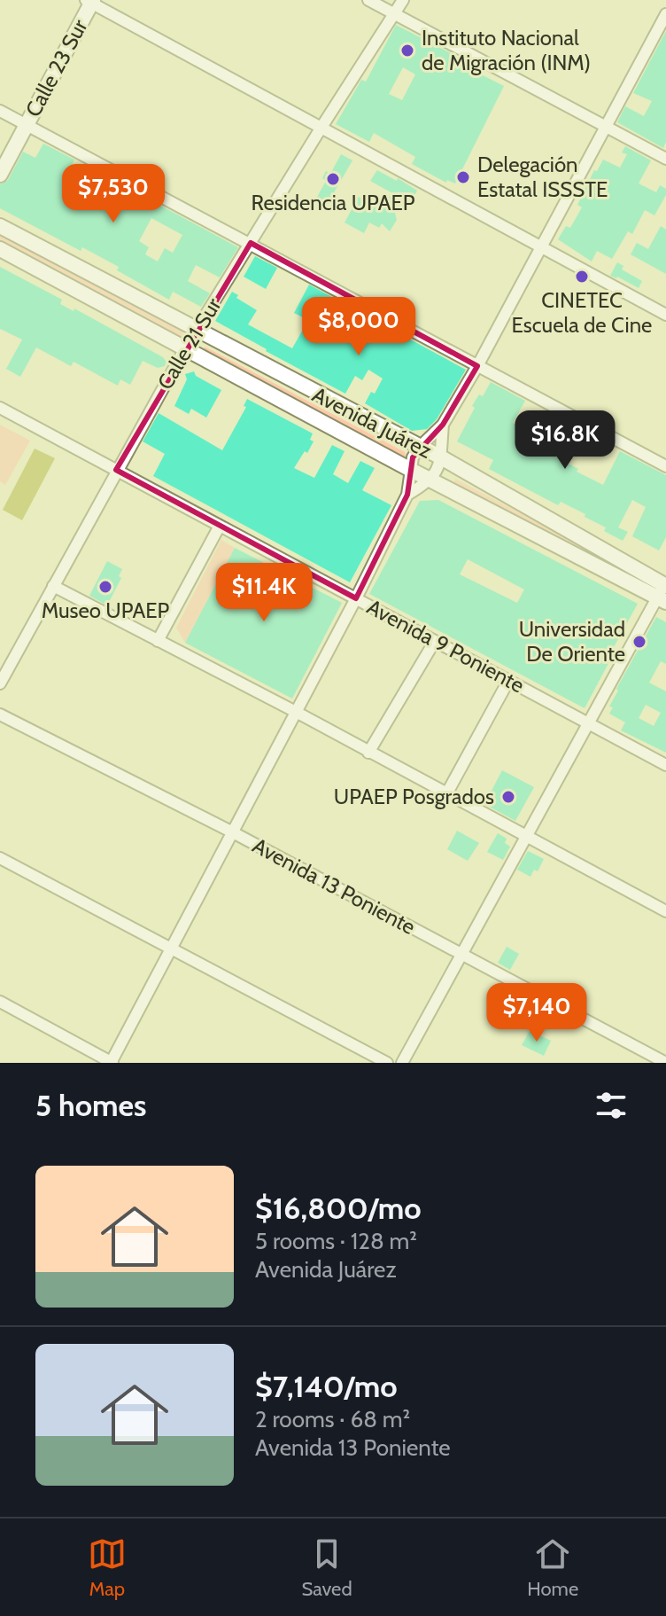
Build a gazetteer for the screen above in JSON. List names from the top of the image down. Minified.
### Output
{"streets":{"main road":["Calle 23 Sur","Avenida Juárez"],"street":["Calle 21 Sur","Avenida 9 Poniente","Avenida 13 Poniente"]},"crossings":[["Calle 21 Sur","Avenida Juárez"],["Calle 21 Sur","Avenida 9 Poniente"]],"places":["Instituto Nacional de Migración (INM)","Delegación Estatal ISSSTE","Residencia UPAEP","CINETEC Escuela de Cine","Museo UPAEP","Universidad De Oriente","UPAEP Posgrados"],"page":{"price":["$7,530","$8,000","$16.8K","$11.4K","$7,140"],"heading":"5 homes","list":[{"name":"$16,800/mo","note":"5 rooms · 128 m² · Avenida Juárez"},{"name":"$7,140/mo","note":"2 rooms · 68 m² · Avenida 13 Poniente"}],"tabs":["Map","Saved","Home"]}}
